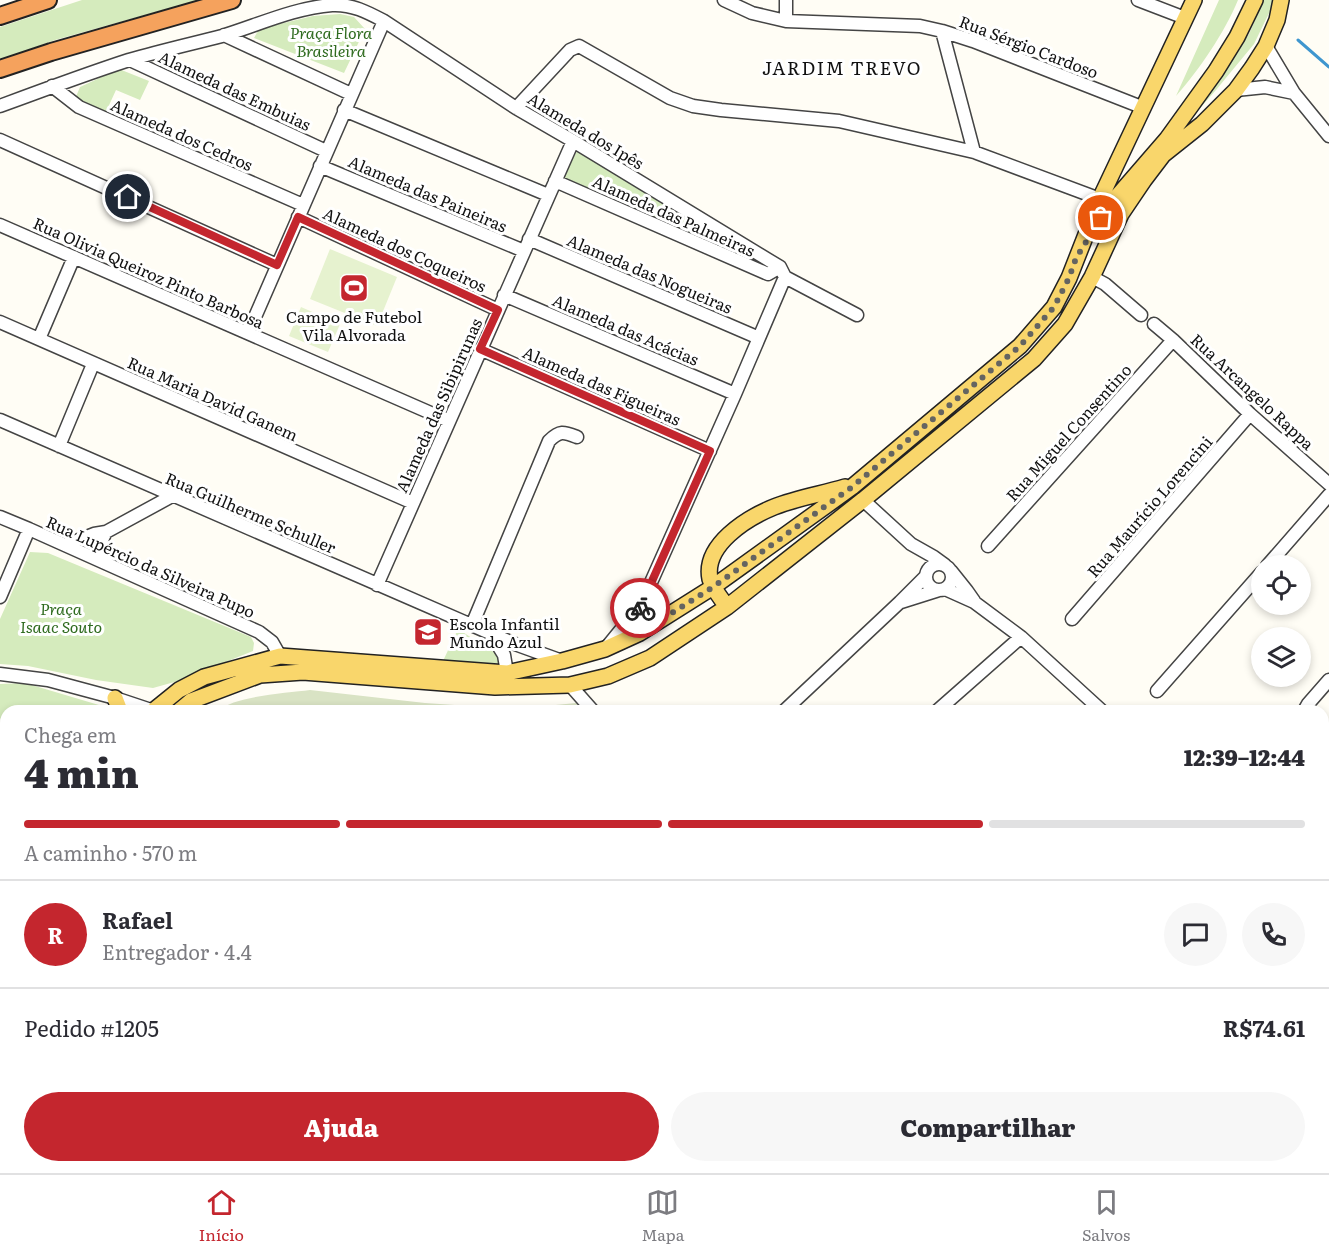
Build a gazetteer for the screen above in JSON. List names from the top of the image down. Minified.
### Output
{"streets":{"street":["Rua Sérgio Cardoso","Alameda das Embuias","Alameda dos Ipês","Alameda dos Cedros","Alameda das Paineiras","Alameda das Palmeiras","Alameda dos Coqueiros","Rua Olivia Queiroz Pinto Barbosa","Alameda das Nogueiras","Alameda das Acácias","Alameda das Figueiras","Rua Arcangelo Rappa","Rua Maria David Ganem","Alameda das Sibipirunas","Rua Miguel Consentino","Rua Maurício Lorencini","Rua Guilherme Schuller","Rua Lupércio da Silveira Pupo"]},"crossings":[["Alameda das Embuias","Alameda dos Ipês"],["Alameda dos Ipês","Alameda dos Cedros"],["Alameda dos Ipês","Alameda das Palmeiras"],["Alameda dos Ipês","Alameda das Sibipirunas"],["Alameda das Paineiras","Alameda das Nogueiras"],["Alameda das Paineiras","Alameda das Sibipirunas"],["Alameda das Palmeiras","Alameda das Sibipirunas"],["Alameda dos Coqueiros","Alameda das Sibipirunas"],["Rua Olivia Queiroz Pinto Barbosa","Alameda das Sibipirunas"],["Alameda das Nogueiras","Alameda das Sibipirunas"],["Alameda das Acácias","Alameda das Sibipirunas"],["Alameda das Figueiras","Alameda das Sibipirunas"],["Rua Arcangelo Rappa","Rua Miguel Consentino"],["Rua Arcangelo Rappa","Rua Maurício Lorencini"],["Rua Maria David Ganem","Alameda das Sibipirunas"],["Alameda das Sibipirunas","Rua Guilherme Schuller"]],"districts":["JARDIM TREVO"],"parks":["Praça Flora Brasileira","Praça Isaac Souto"],"places":{"sports":["Campo de Futebol Vila Alvorada"],"school or university":["Escola Infantil Mundo Azul"]},"page":{"heading":["4 min","Chega em","12:39–12:44"],"panel":["Rafael","Entregador · 4.4","Pedido #1205","R$74.61"],"bar":"A caminho · 570 m","round":"R","buttons":["Ajuda","Compartilhar"],"tabs":["Início","Mapa","Salvos"]}}
